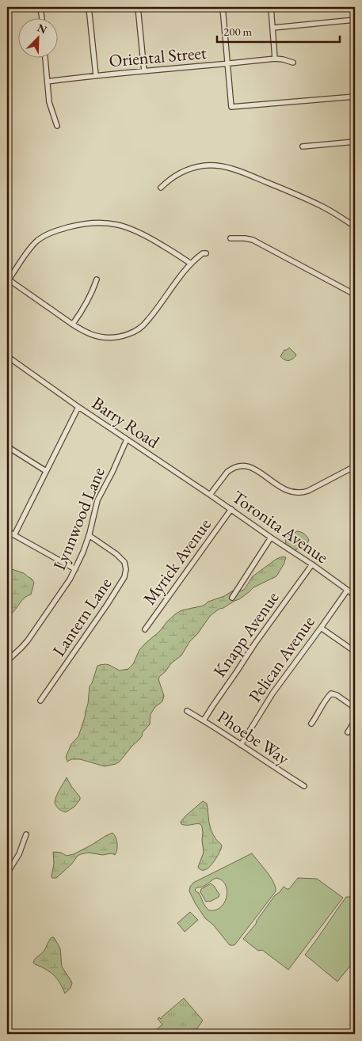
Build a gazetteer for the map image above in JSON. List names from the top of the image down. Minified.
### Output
{"streets":{"street":["Oriental Street","Barry Road","Lynnwood Lane","Toronita Avenue","Myrick Avenue","Lantern Lane","Knapp Avenue","Pelican Avenue","Phoebe Way"]},"crossings":[["Barry Road","Lynnwood Lane"],["Barry Road","Toronita Avenue"],["Lynnwood Lane","Lantern Lane"],["Toronita Avenue","Myrick Avenue"],["Toronita Avenue","Knapp Avenue"],["Toronita Avenue","Pelican Avenue"],["Knapp Avenue","Phoebe Way"],["Pelican Avenue","Phoebe Way"]],"scale_bar":"200 m","north":"top right"}
